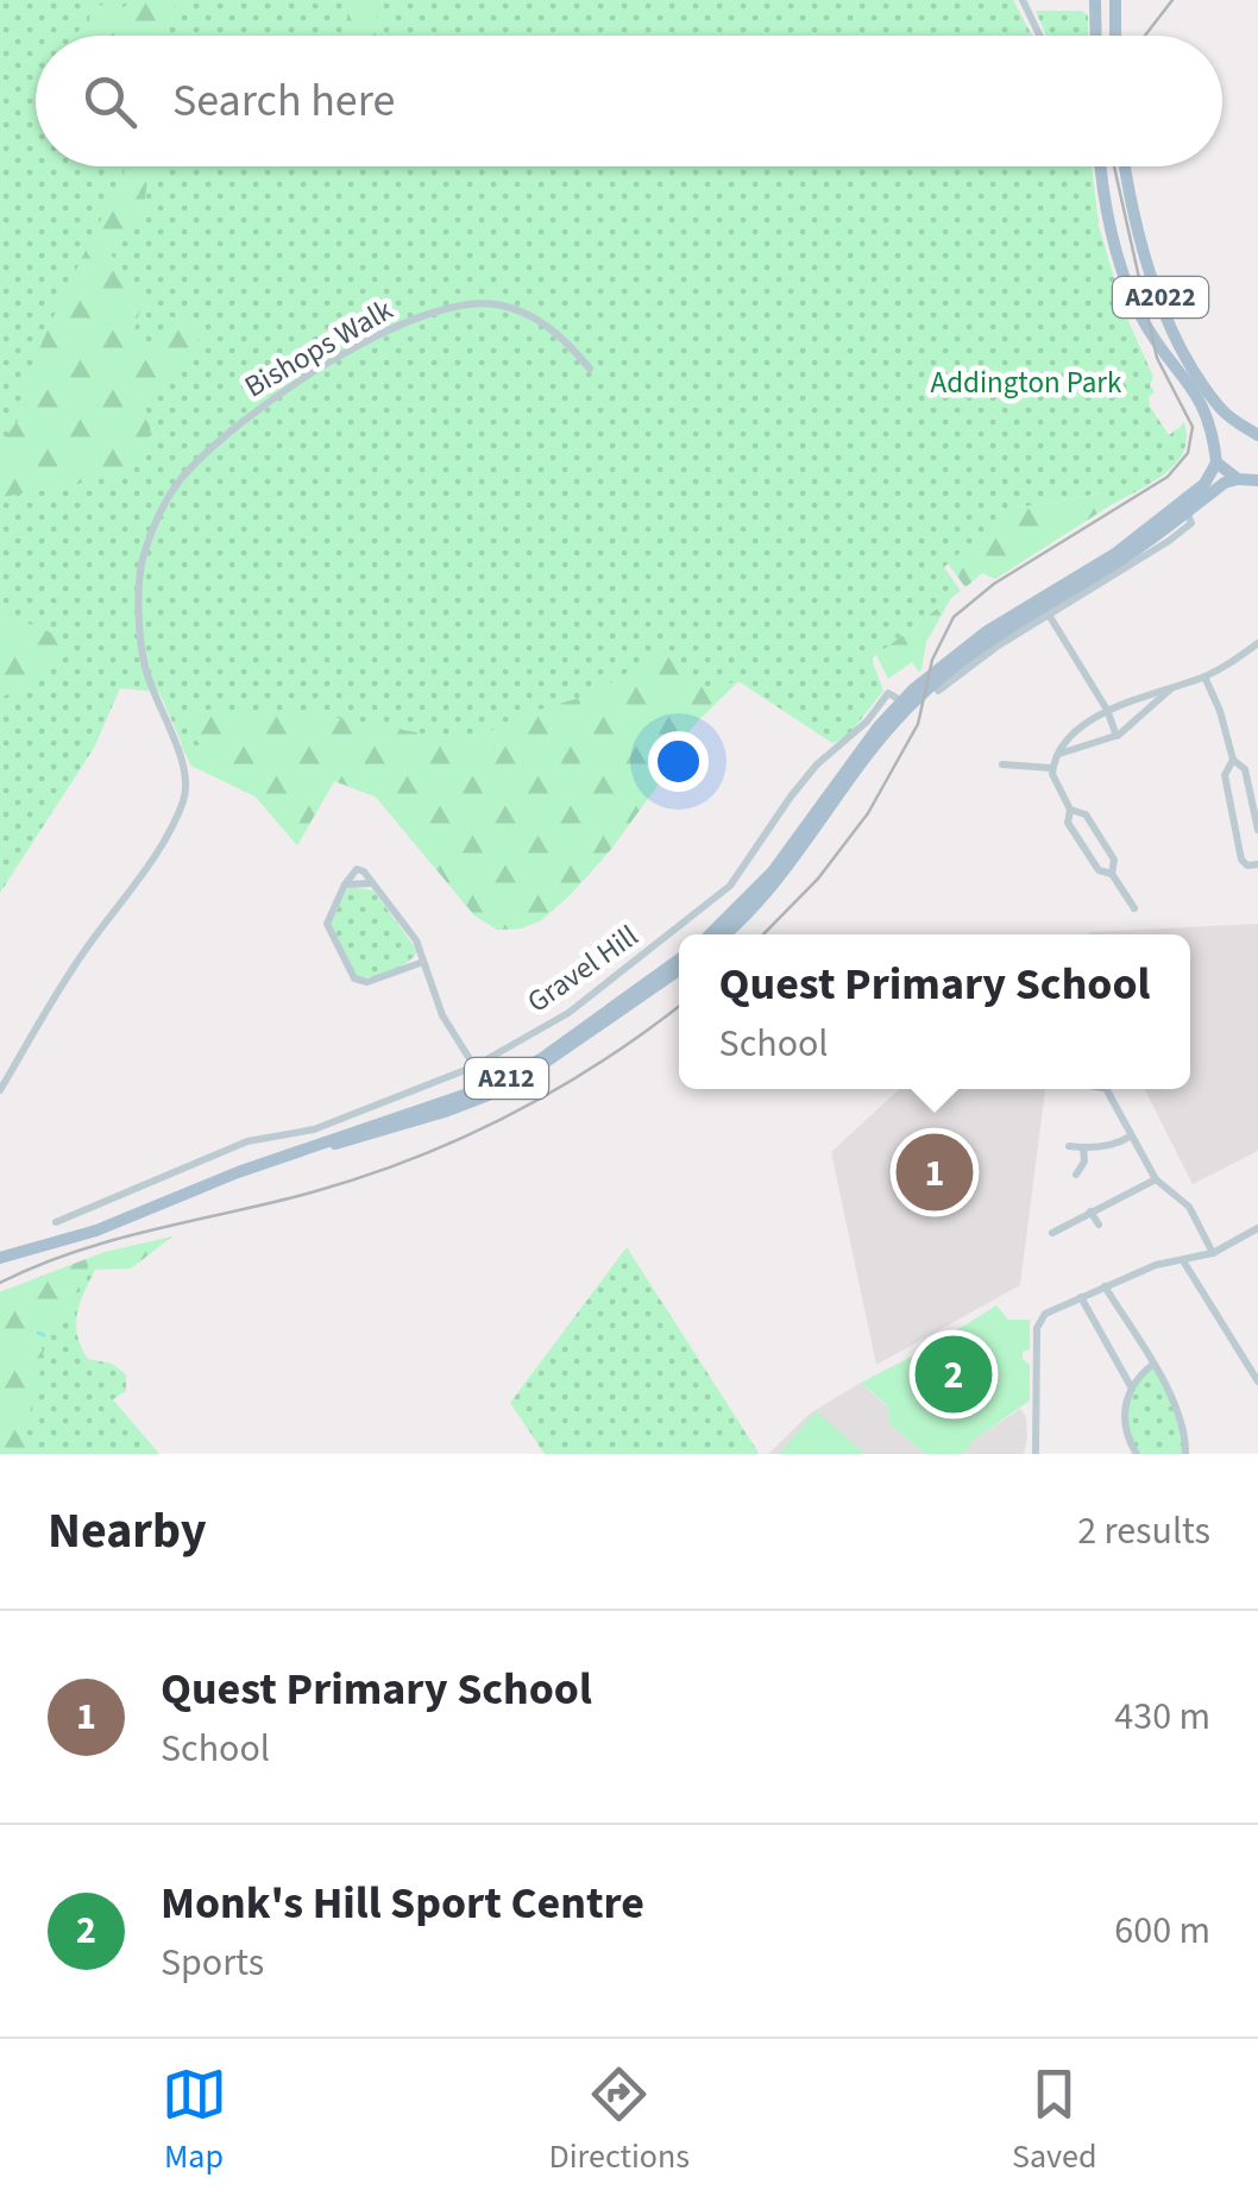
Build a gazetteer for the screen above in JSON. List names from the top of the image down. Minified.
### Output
{"streets":{"main road":["A2022","Gravel Hill","A212"],"street":["Bishops Walk"]},"parks":["Addington Park"],"page":{"search":"Search here","popup":["Quest Primary School","School"],"pins":["1","2"],"heading":["Nearby","2 results"],"list":[{"mark":"1","name":"Quest Primary School","note":"School","value":"430 m"},{"mark":"2","name":"Monk's Hill Sport Centre","note":"Sports","value":"600 m"}],"nav":["Map","Directions","Saved"]}}
